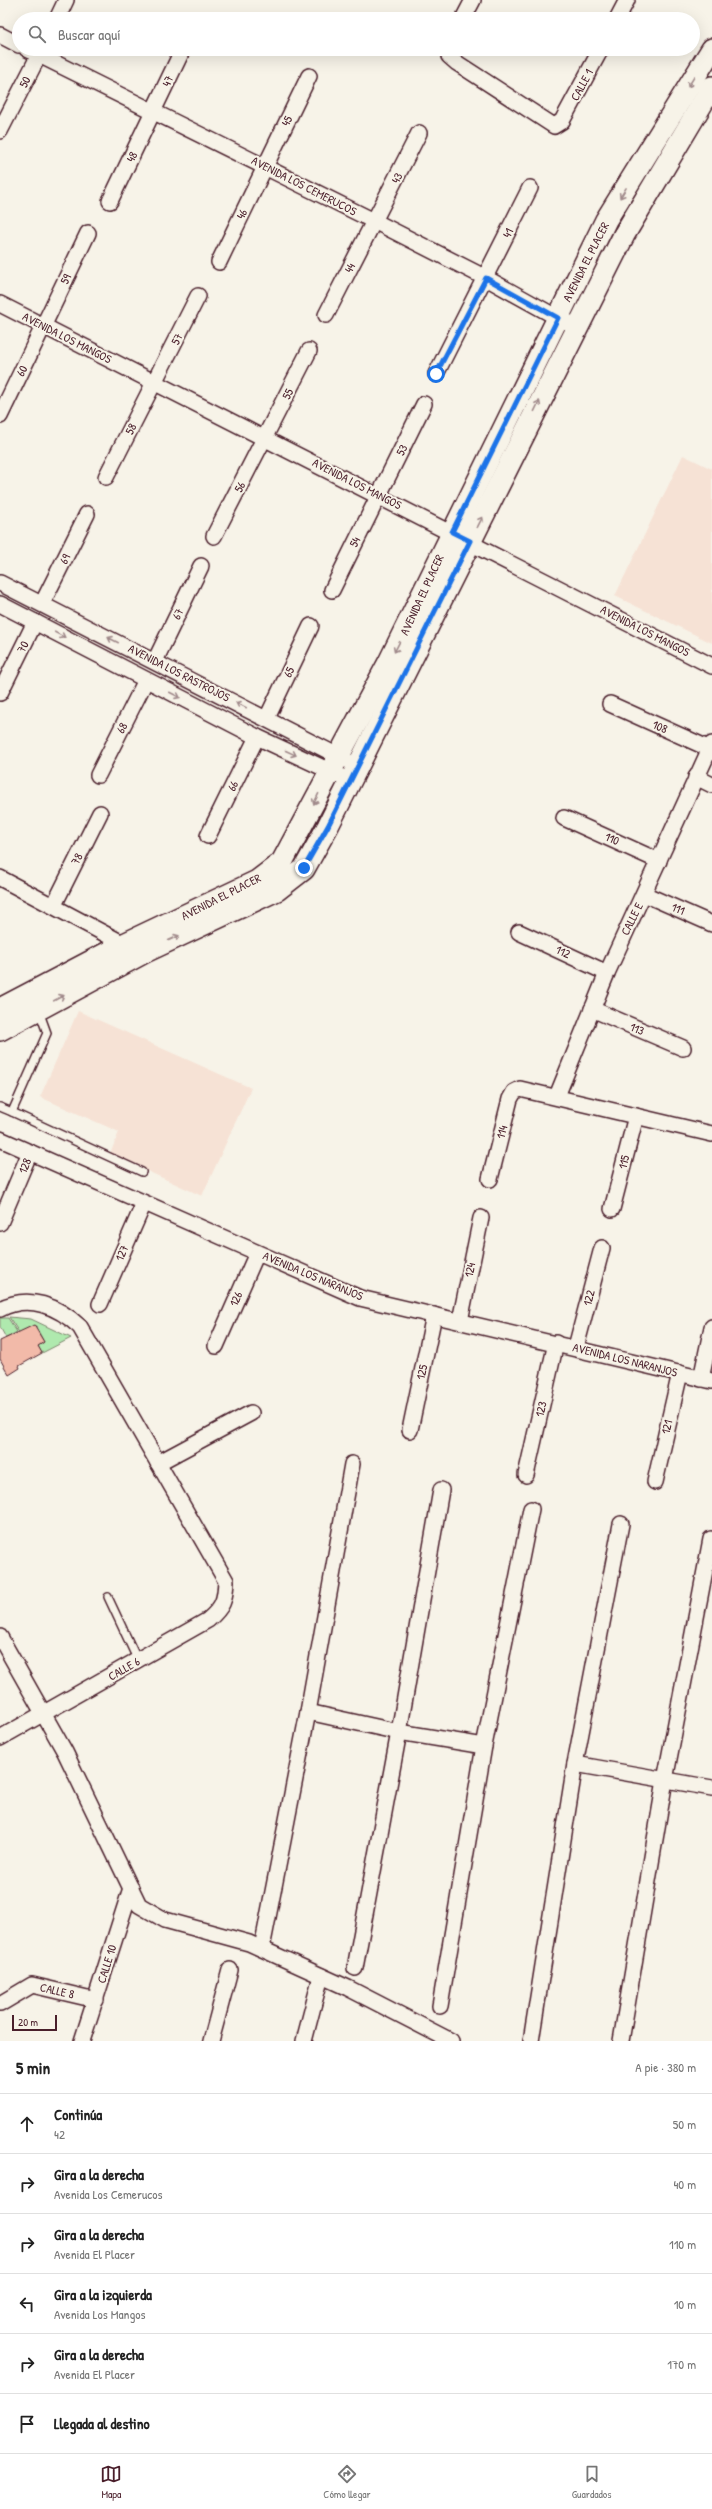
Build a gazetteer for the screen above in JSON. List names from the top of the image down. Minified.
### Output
{"streets":{"street":["47","50","CALLE 1","45","48","43","AVENIDA LOS CEMERUCOS","46","41","AVENIDA EL PLACER","44","59","AVENIDA LOS MANGOS","57","60","55","58","53","56","54","69","67","70","65","AVENIDA LOS RASTROJOS","108","68","66","110","78","111","CALLE E","112","113","114","115","128","127","124","AVENIDA LOS NARANJOS","122","126","125","123","121","CALLE 6","CALLE 10","CALLE 8"]},"crossings":[["47","48"],["47","AVENIDA LOS CEMERUCOS"],["45","AVENIDA LOS CEMERUCOS"],["45","46"],["48","AVENIDA LOS CEMERUCOS"],["43","AVENIDA LOS CEMERUCOS"],["43","44"],["AVENIDA LOS CEMERUCOS","46"],["AVENIDA LOS CEMERUCOS","41"],["AVENIDA LOS CEMERUCOS","AVENIDA EL PLACER"],["AVENIDA LOS CEMERUCOS","44"],["AVENIDA EL PLACER","AVENIDA LOS MANGOS"],["AVENIDA EL PLACER","AVENIDA LOS RASTROJOS"],["59","AVENIDA LOS MANGOS"],["59","60"],["AVENIDA LOS MANGOS","57"],["AVENIDA LOS MANGOS","60"],["AVENIDA LOS MANGOS","55"],["AVENIDA LOS MANGOS","58"],["AVENIDA LOS MANGOS","53"],["AVENIDA LOS MANGOS","56"],["AVENIDA LOS MANGOS","54"],["57","58"],["55","56"],["53","54"],["69","AVENIDA LOS RASTROJOS"],["67","AVENIDA LOS RASTROJOS"],["70","AVENIDA LOS RASTROJOS"],["65","AVENIDA LOS RASTROJOS"],["AVENIDA LOS RASTROJOS","68"],["AVENIDA LOS RASTROJOS","66"],["108","CALLE E"],["110","CALLE E"],["111","CALLE E"],["CALLE E","112"],["CALLE E","113"],["CALLE E","114"],["128","AVENIDA LOS NARANJOS"],["127","AVENIDA LOS NARANJOS"],["124","AVENIDA LOS NARANJOS"],["AVENIDA LOS NARANJOS","122"],["AVENIDA LOS NARANJOS","126"],["AVENIDA LOS NARANJOS","125"],["AVENIDA LOS NARANJOS","123"],["AVENIDA LOS NARANJOS","121"],["CALLE 10","CALLE 8"]],"scale_bar":"20 m","page":{"search":"Buscar aquí","scale":"20 m","heading":["5 min","A pie · 380 m"],"list":[["Continúa","42","50 m"],["Gira a la derecha","Avenida Los Cemerucos","40 m"],["Gira a la derecha","Avenida El Placer","110 m"],["Gira a la izquierda","Avenida Los Mangos","10 m"],["Gira a la derecha","Avenida El Placer","170 m"],"Llegada al destino"],"nav":["Mapa","Cómo llegar","Guardados"]}}
